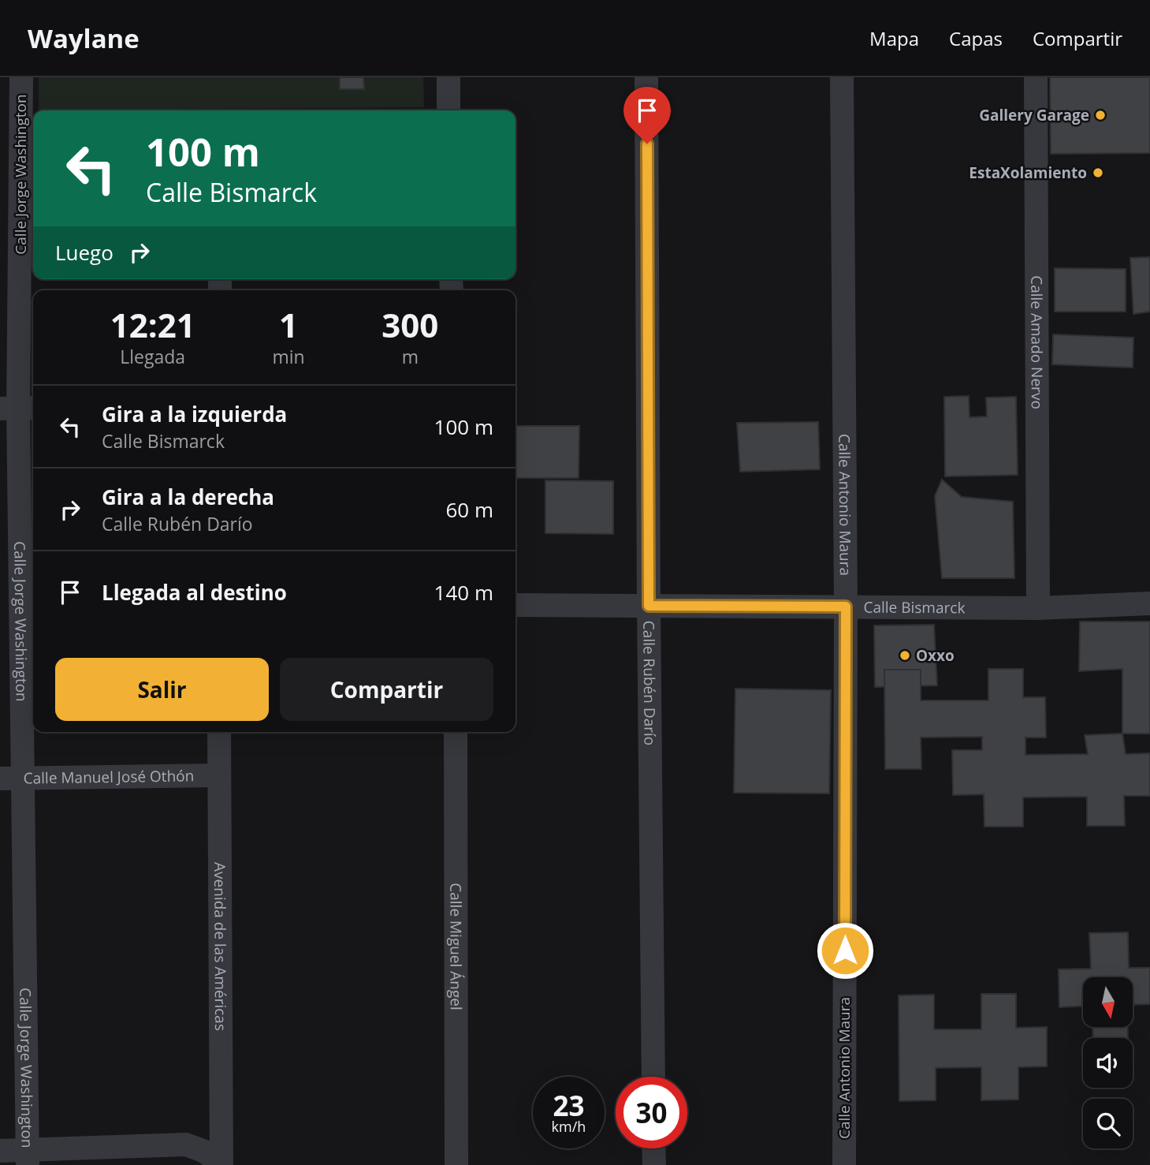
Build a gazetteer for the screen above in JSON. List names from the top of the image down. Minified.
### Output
{"streets":{"street":["Calle Jorge Washington","Calle Amado Nervo","Calle Antonio Maura","Calle Bismarck","Calle Rubén Darío","Calle Manuel José Othón","Avenida de las Américas","Calle Miguel Ángel"]},"crossings":[["Calle Jorge Washington","Calle Manuel José Othón"],["Calle Amado Nervo","Calle Bismarck"],["Calle Antonio Maura","Calle Bismarck"],["Calle Bismarck","Calle Rubén Darío"],["Calle Manuel José Othón","Avenida de las Américas"]],"places":["Gallery Garage","EstaXolamiento","Oxxo"],"north":"bottom","page":{"header":"Waylane","nav":["Mapa","Capas","Compartir"],"turn":["100 m","Calle Bismarck"],"then":"Luego","eta":["12:21","Llegada","1","min","300","m"],"list":[{"name":"Gira a la izquierda","note":"Calle Bismarck","value":"100 m"},{"name":"Gira a la derecha","note":"Calle Rubén Darío","value":"60 m"},{"name":"Llegada al destino","value":"140 m"}],"buttons":["Salir","Compartir"],"speed":"23 km/h","limit":"30"}}
